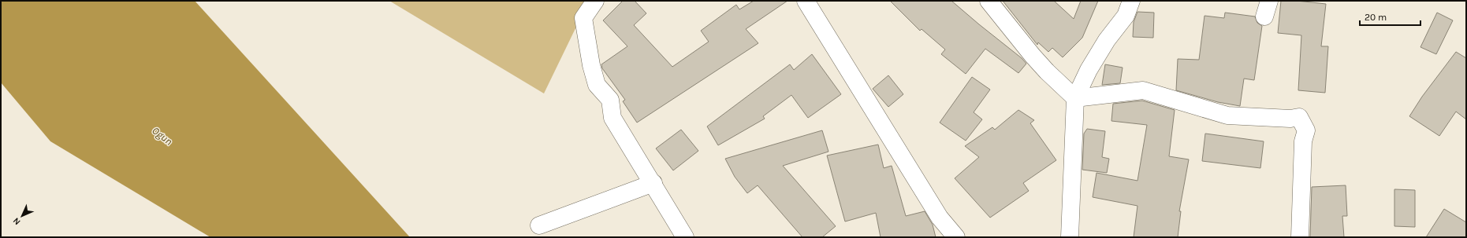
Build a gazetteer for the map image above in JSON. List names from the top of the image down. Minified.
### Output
{"water":["Ogun"],"scale_bar":"20 m","north":"bottom left"}
